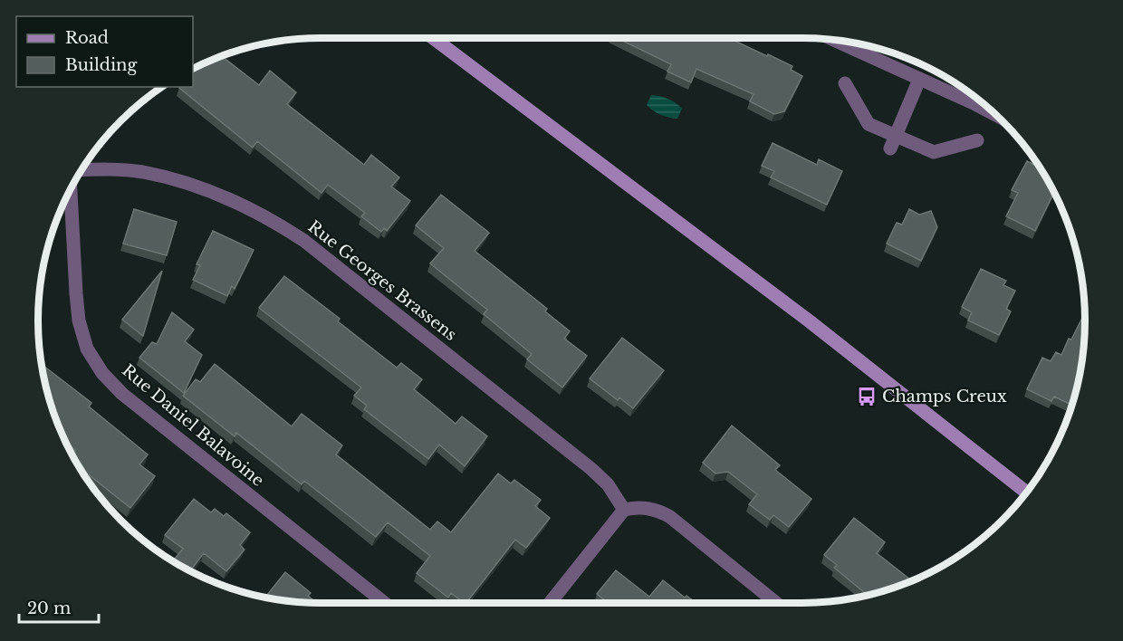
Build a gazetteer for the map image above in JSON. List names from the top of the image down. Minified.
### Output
{"streets":{"street":["Rue Georges Brassens","Rue Daniel Balavoine"]},"places":{"bus stop":["Champs Creux"]},"legend":["Road","Building"],"scale_bar":"20 m"}
